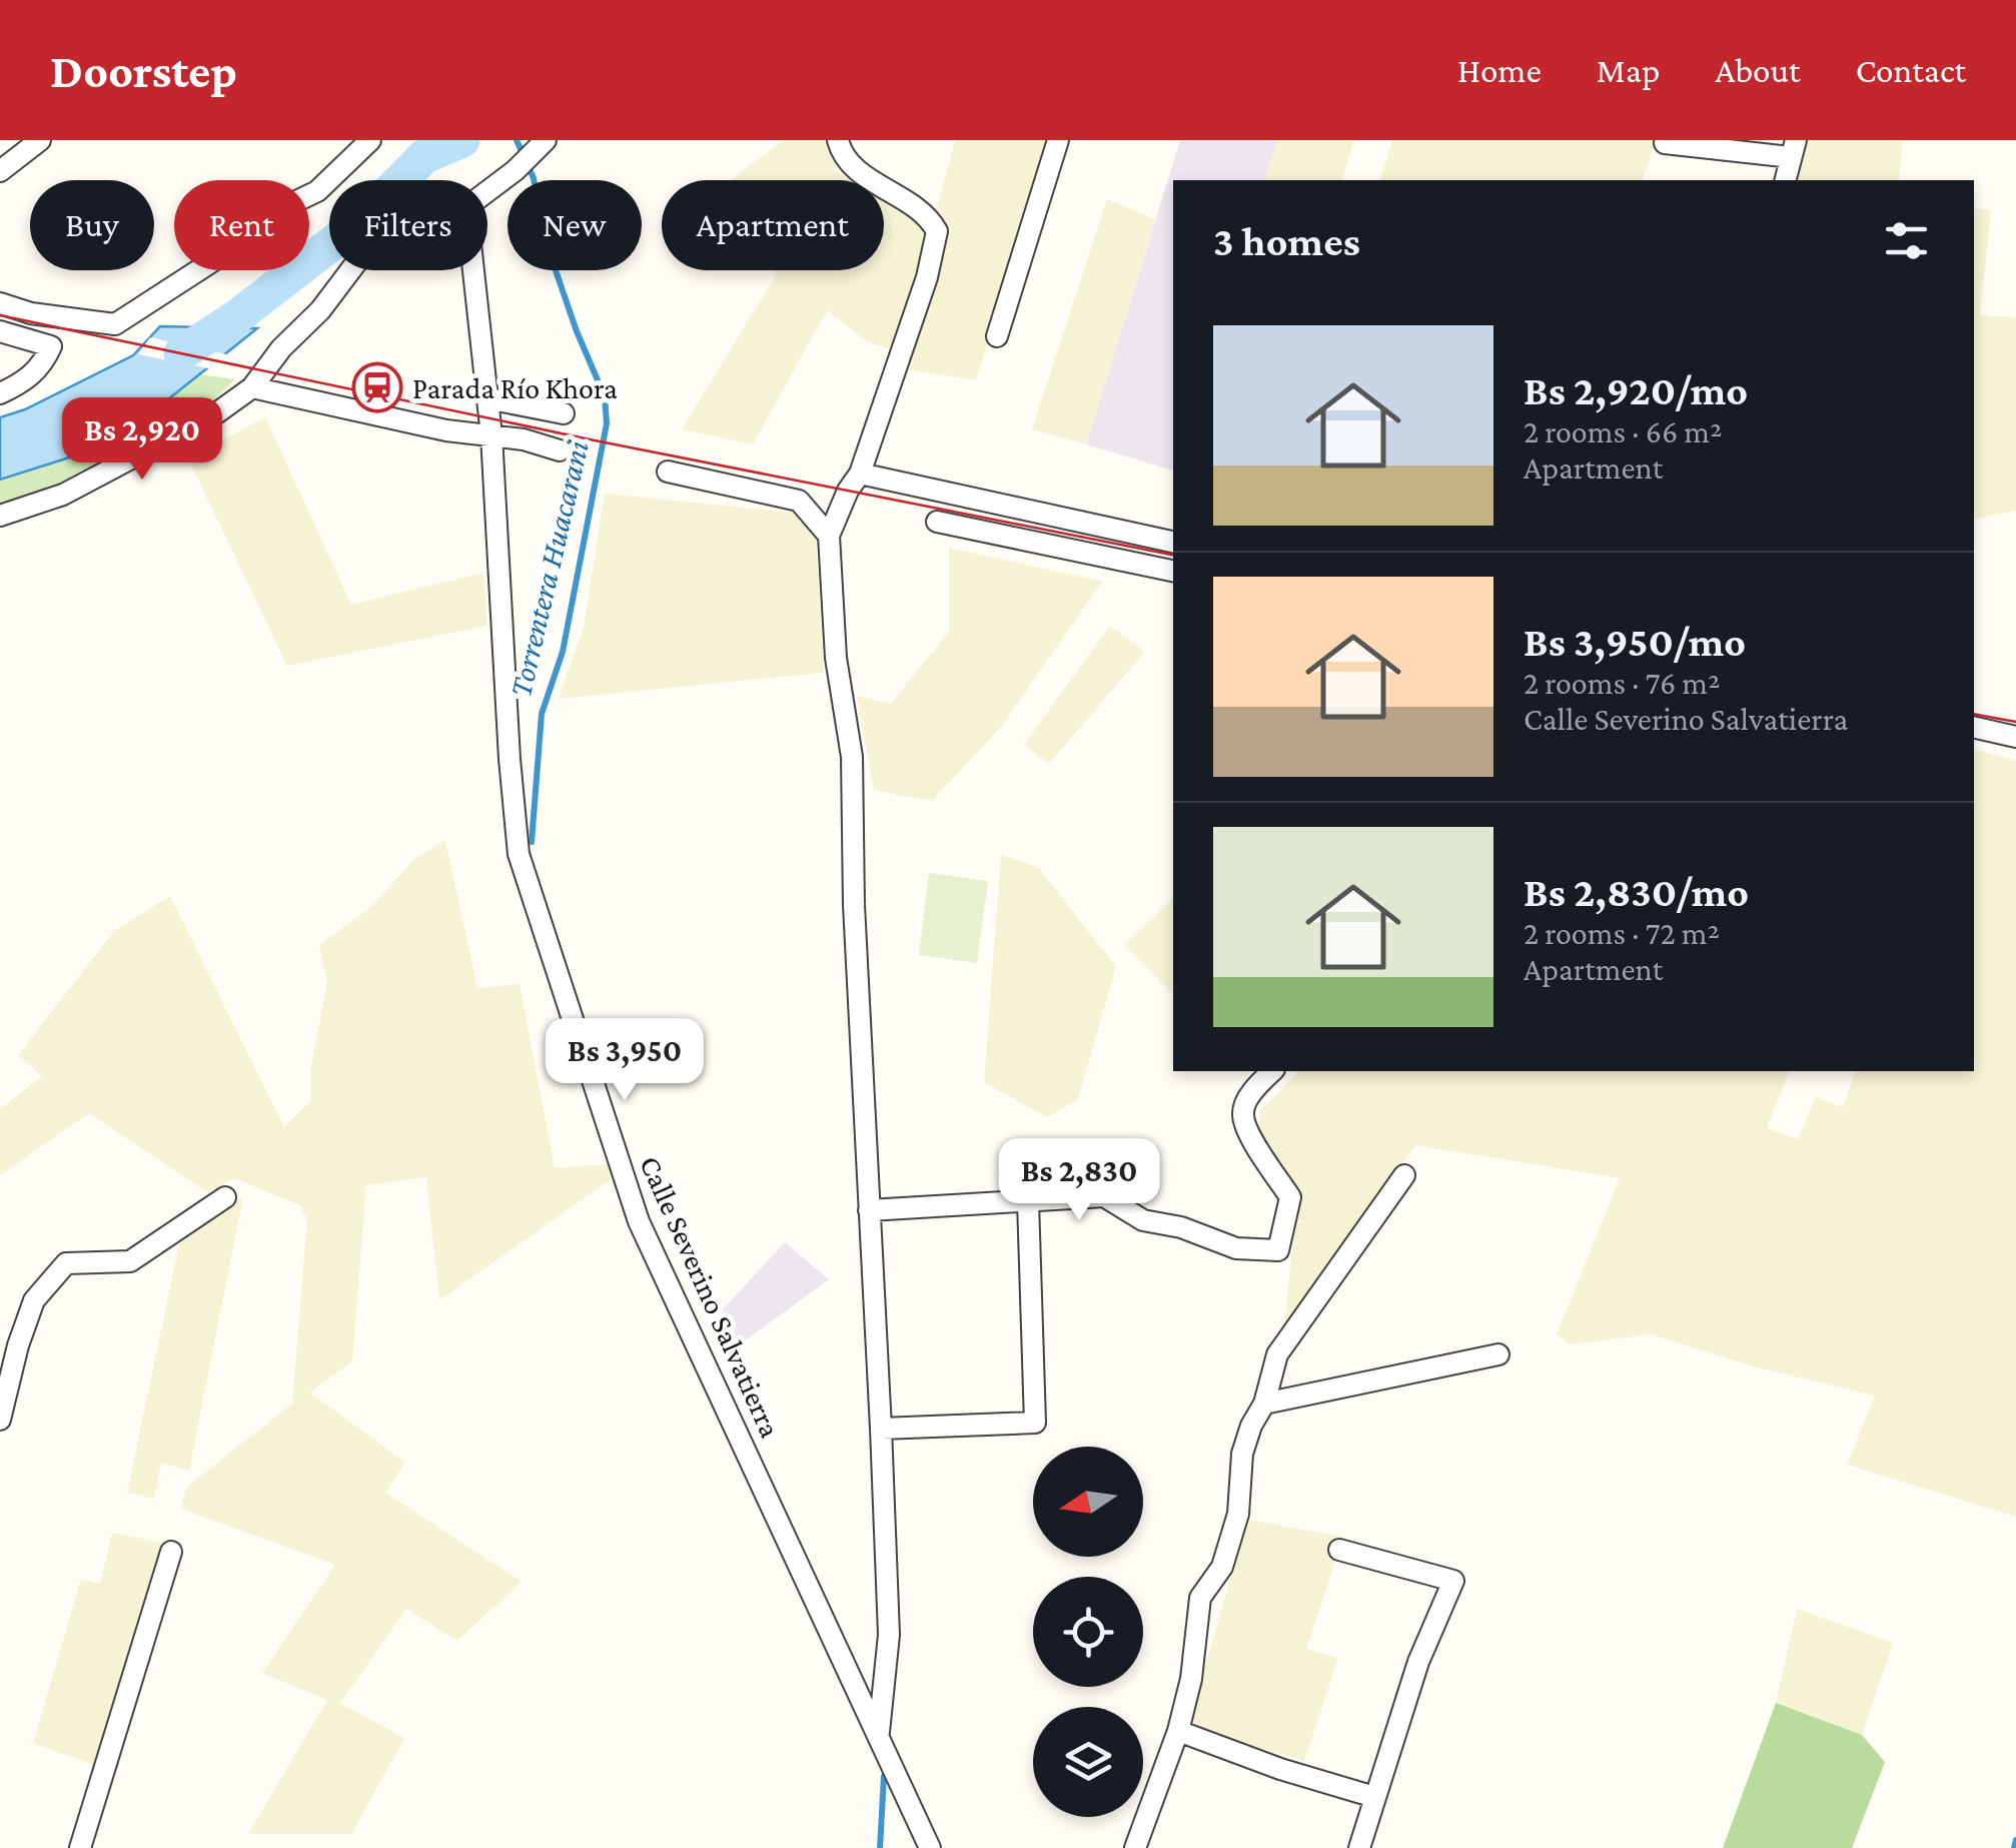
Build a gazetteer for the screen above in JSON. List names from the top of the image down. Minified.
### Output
{"streets":{"street":["Calle Severino Salvatierra"]},"water":["Torrentera Huacarani"],"places":{"station":["Parada Río Khora"]},"north":"left","page":{"header":"Doorstep","nav":["Home","Map","About","Contact"],"chip":["Buy","Rent","Filters","New","Apartment"],"heading":"3 homes","list":[{"name":"Bs 2,920/mo","note":"2 rooms · 66 m² · Apartment"},{"name":"Bs 3,950/mo","note":"2 rooms · 76 m² · Calle Severino Salvatierra"},{"name":"Bs 2,830/mo","note":"2 rooms · 72 m² · Apartment"}],"price":["Bs 2,920","Bs 3,950","Bs 2,830"]}}
